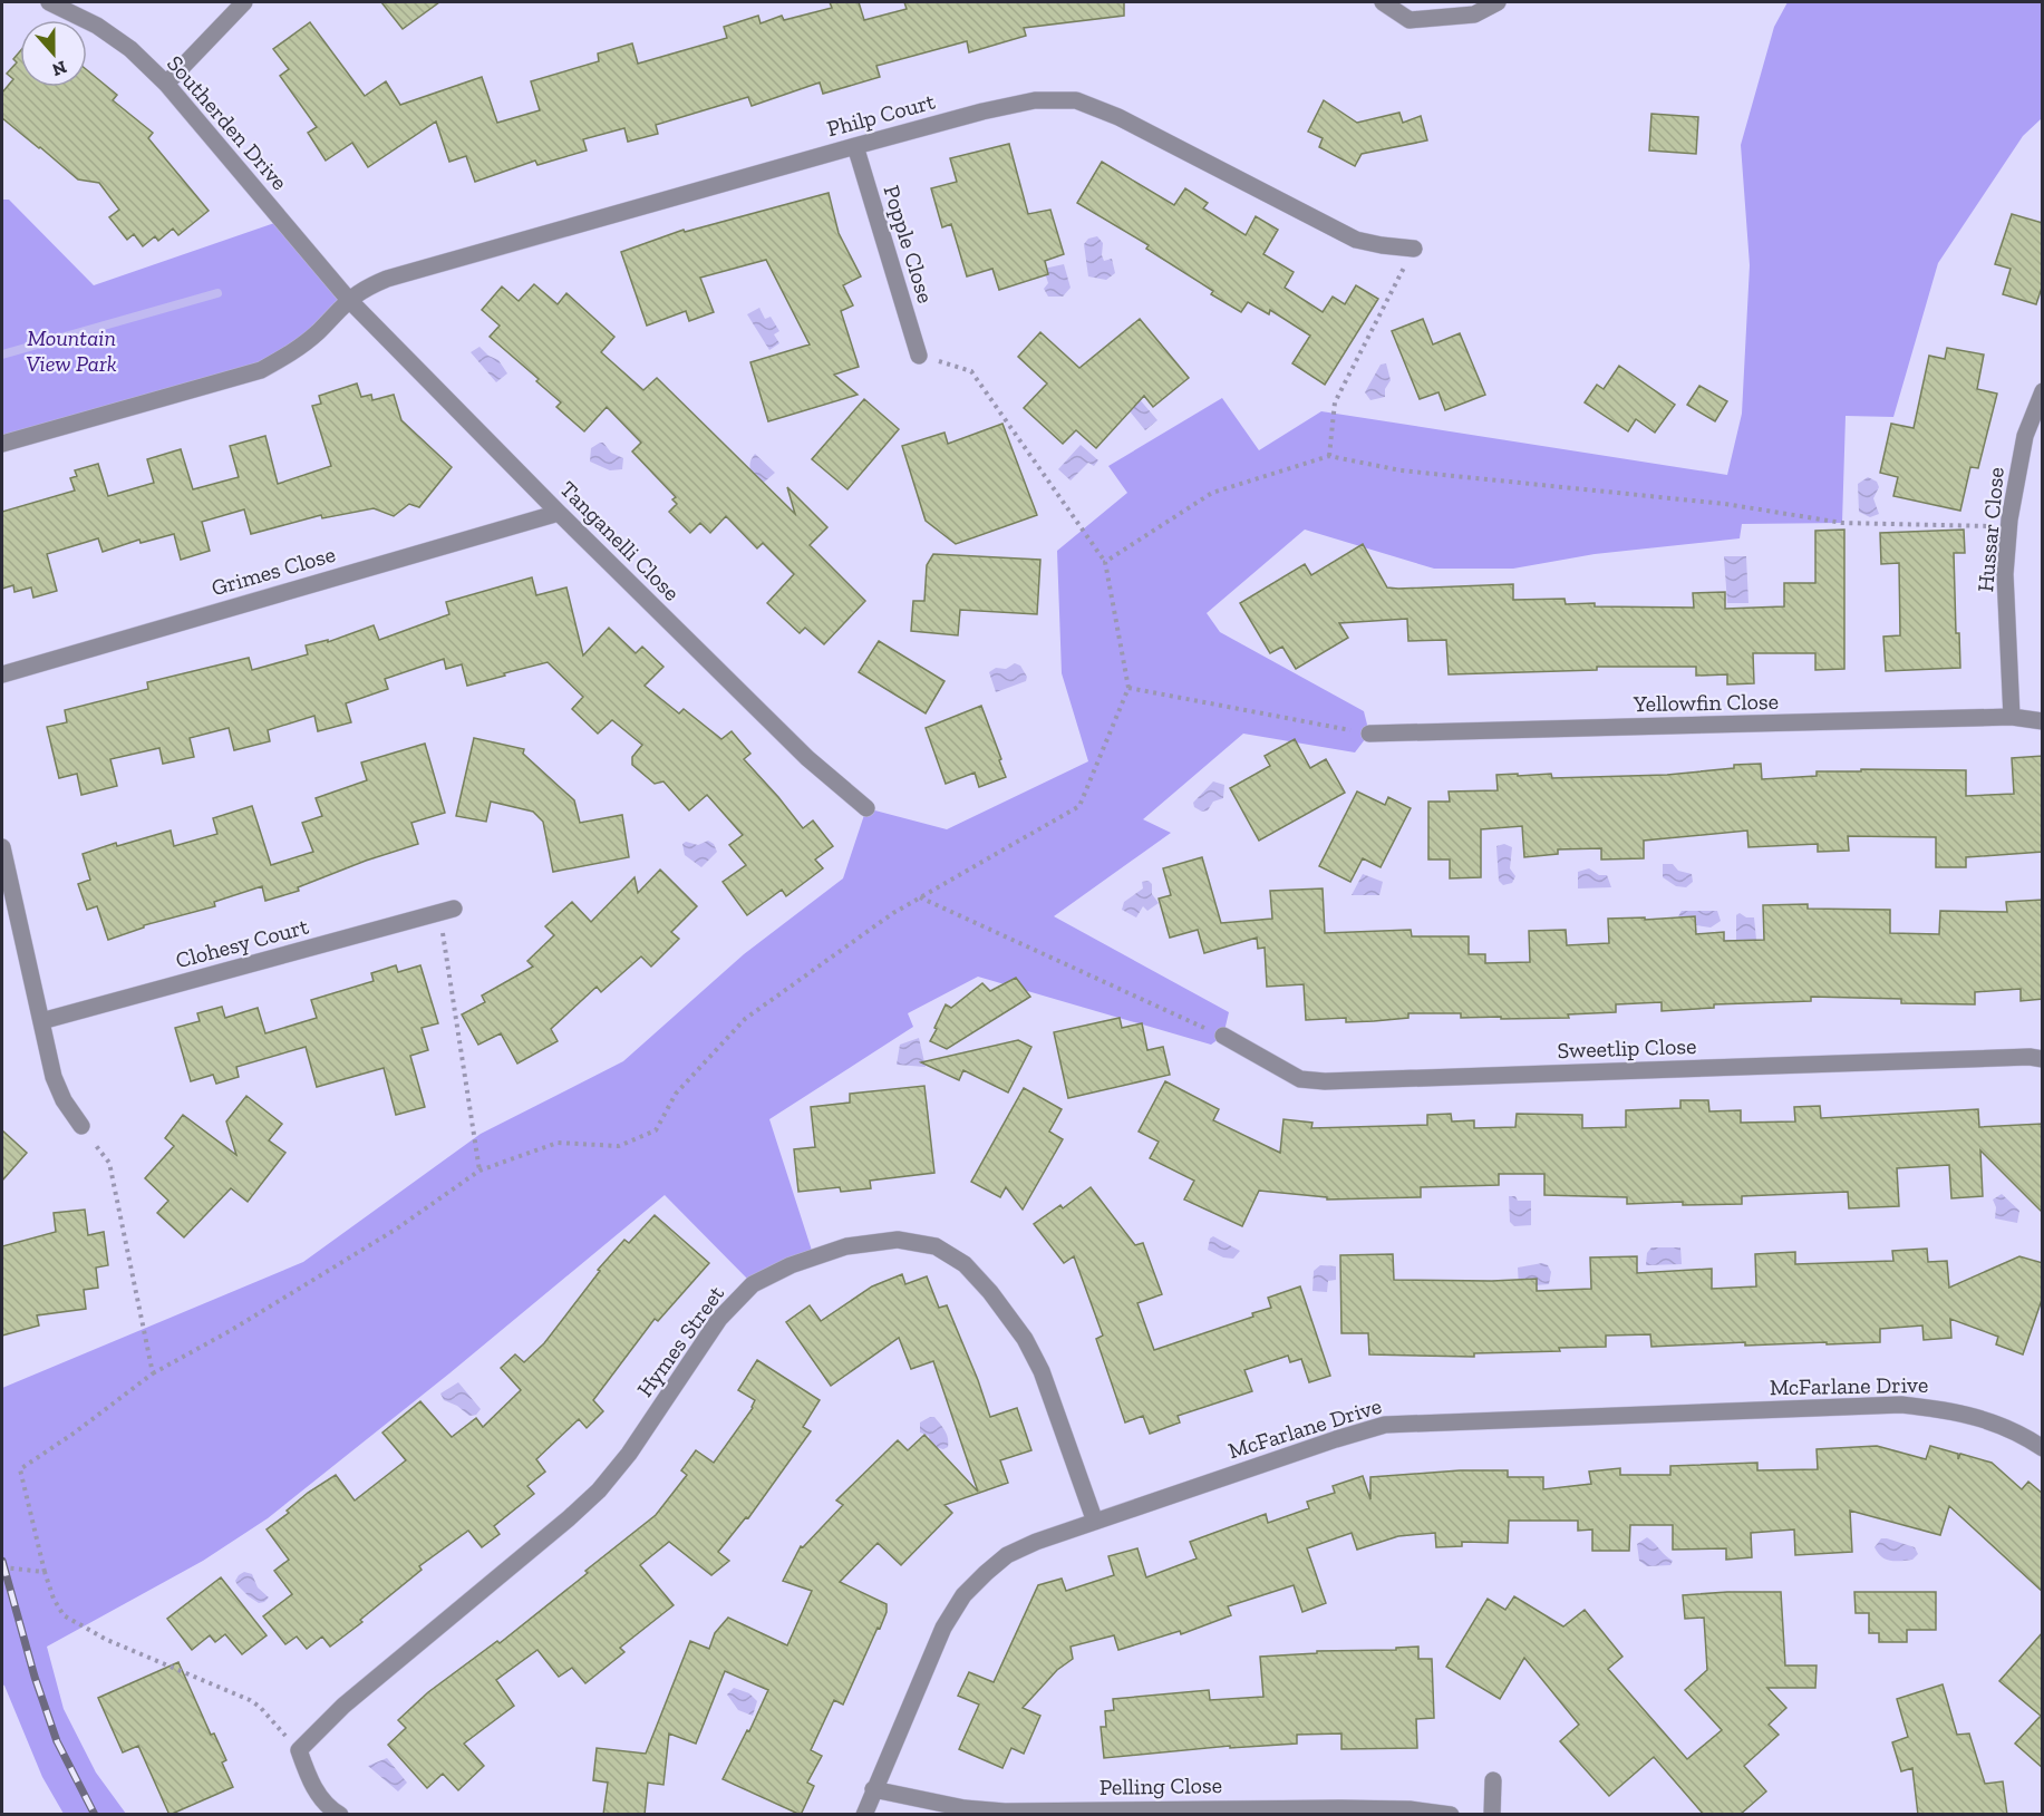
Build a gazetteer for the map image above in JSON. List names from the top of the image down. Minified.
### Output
{"streets":{"street":["Philp Court","Southerden Drive","Popple Close","Hussar Close","Tanganelli Close","Grimes Close","Yellowfin Close","Clohesy Court","Sweetlip Close","Hymes Street","McFarlane Drive","Pelling Close"]},"crossings":[["Philp Court","Southerden Drive"],["Philp Court","Popple Close"],["Philp Court","Tanganelli Close"],["Southerden Drive","Tanganelli Close"],["Hussar Close","Yellowfin Close"],["Tanganelli Close","Grimes Close"],["Hymes Street","McFarlane Drive"],["McFarlane Drive","Pelling Close"]],"parks":["Mountain View Park"],"north":"bottom"}
